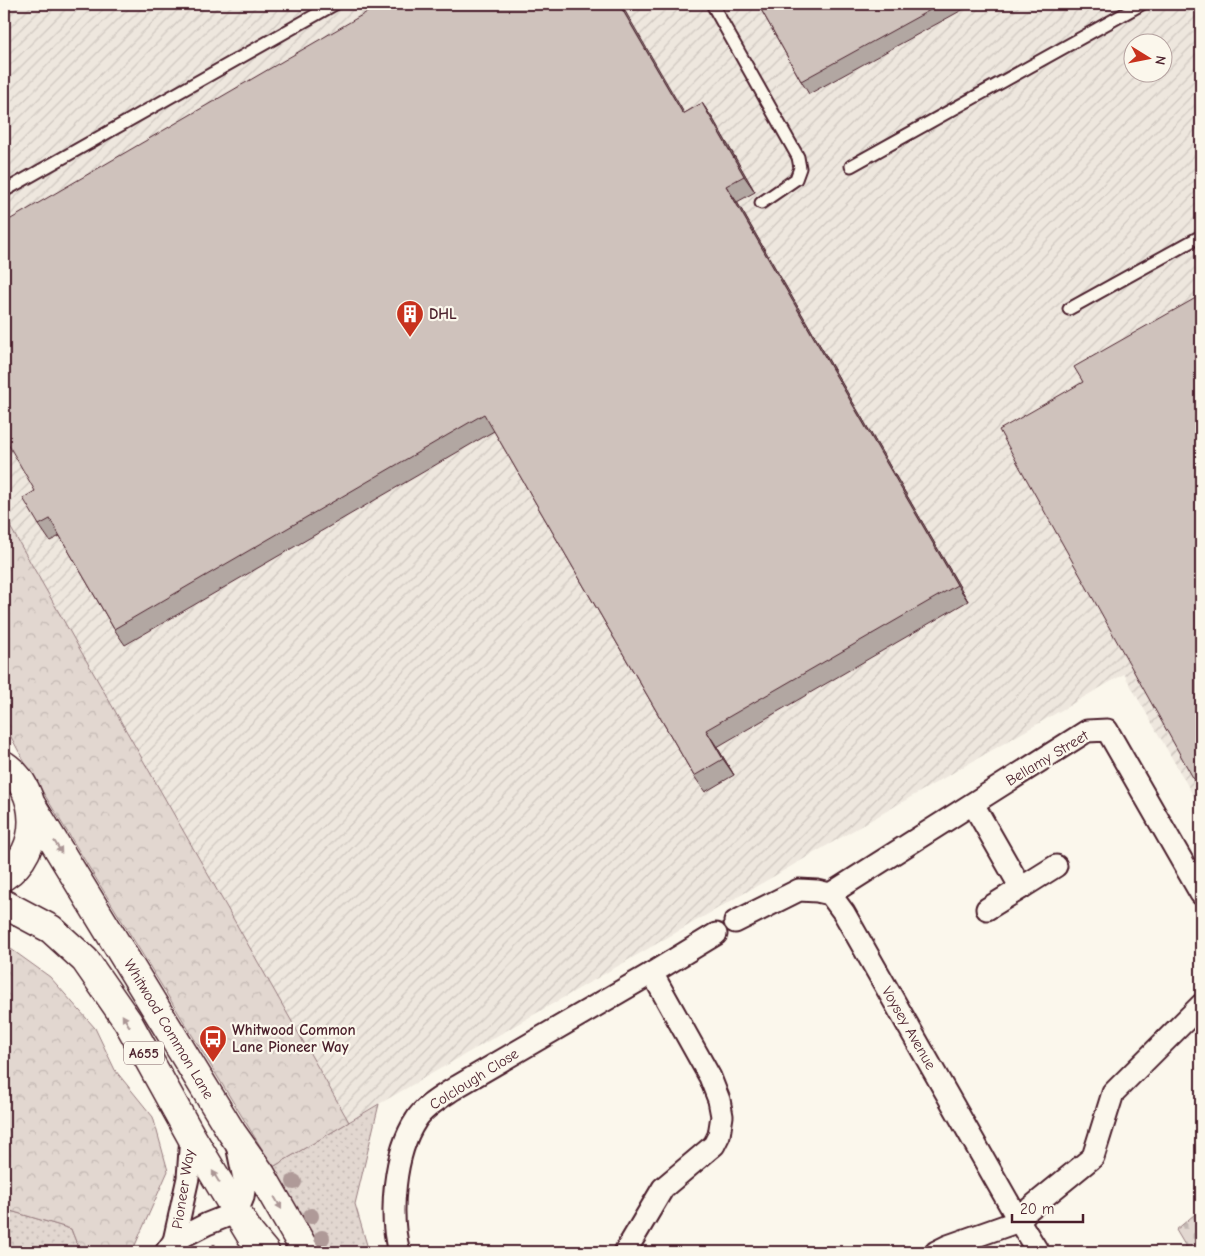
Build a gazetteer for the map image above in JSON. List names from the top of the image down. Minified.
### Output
{"streets":{"main road":["Whitwood Common Lane","A655"],"street":["Bellamy Street","Voysey Avenue","Colclough Close","Pioneer Way"]},"crossings":[["Bellamy Street","Voysey Avenue"],["Whitwood Common Lane","A655"],["A655","Pioneer Way"]],"places":{"building":["DHL"],"bus stop":["Whitwood Common Lane Pioneer Way"]},"scale_bar":"20 m","north":"right"}
